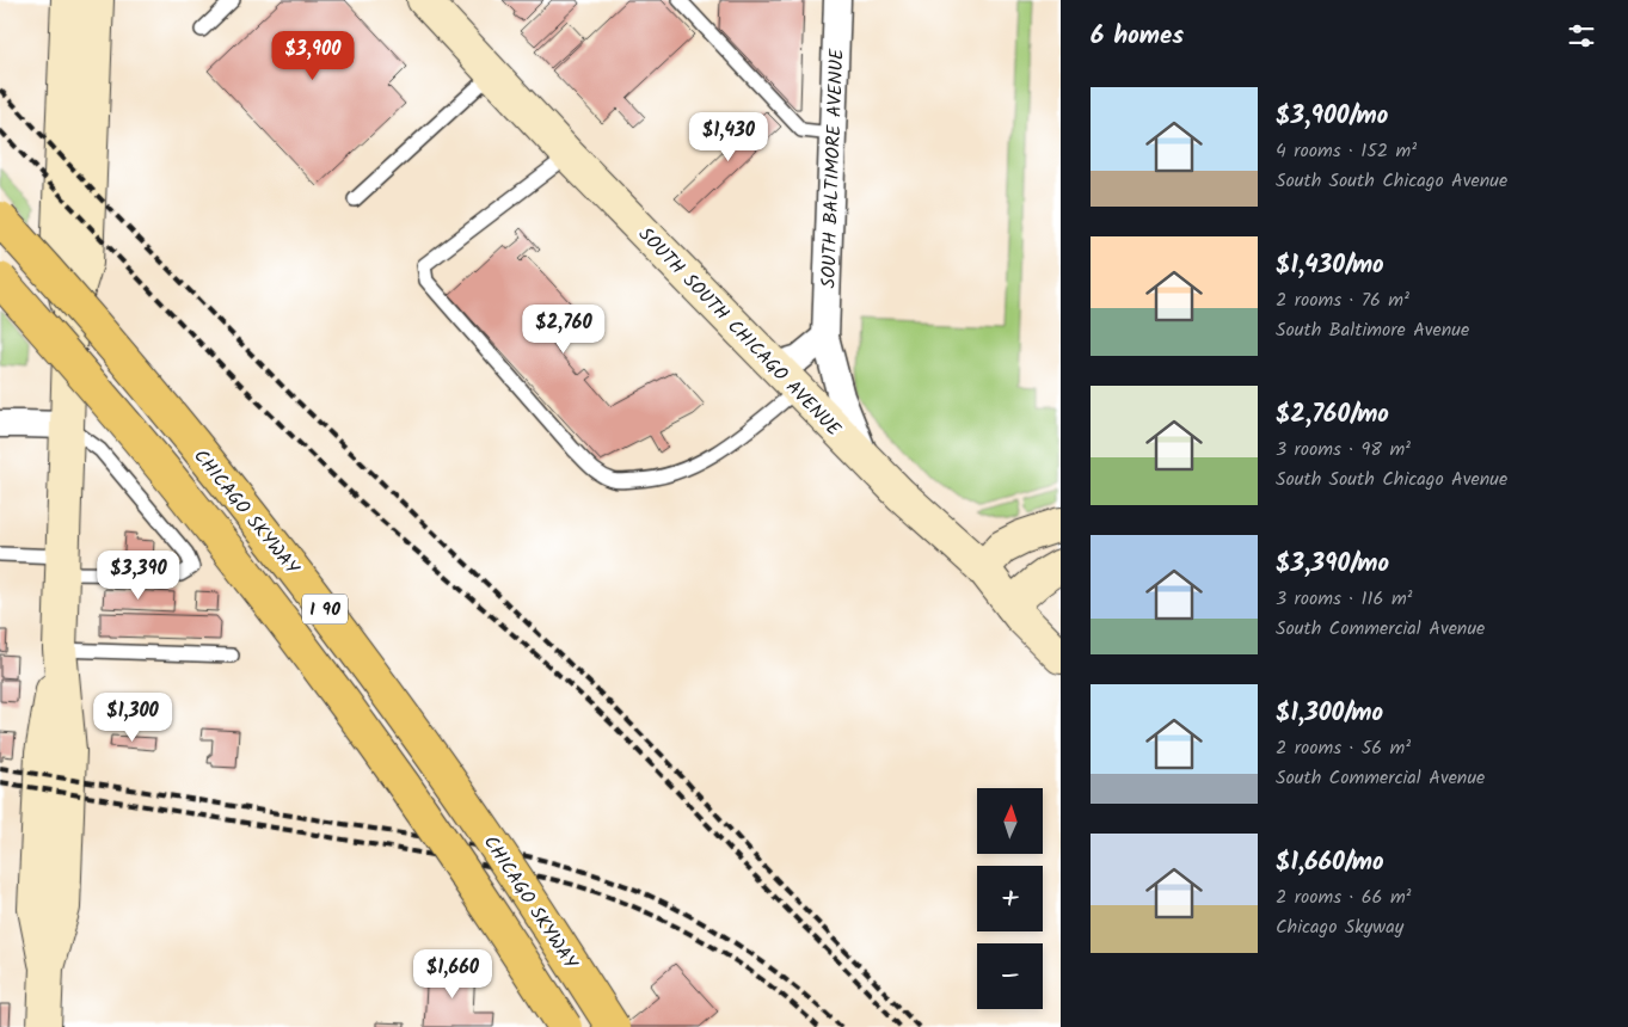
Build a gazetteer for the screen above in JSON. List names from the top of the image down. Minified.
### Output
{"streets":{"highway":["CHICAGO SKYWAY","I 90"],"main road":["SOUTH SOUTH CHICAGO AVENUE"],"street":["SOUTH BALTIMORE AVENUE"]},"crossings":[["SOUTH BALTIMORE AVENUE","SOUTH SOUTH CHICAGO AVENUE"]],"north":"top","page":{"heading":"6 homes","price":["$3,900","$1,430","$2,760","$3,390","$1,300","$1,660"],"list":[{"name":"$3,900/mo","note":"4 rooms · 152 m² · South South Chicago Avenue"},{"name":"$1,430/mo","note":"2 rooms · 76 m² · South Baltimore Avenue"},{"name":"$2,760/mo","note":"3 rooms · 98 m² · South South Chicago Avenue"},{"name":"$3,390/mo","note":"3 rooms · 116 m² · South Commercial Avenue"},{"name":"$1,300/mo","note":"2 rooms · 56 m² · South Commercial Avenue"},{"name":"$1,660/mo","note":"2 rooms · 66 m² · Chicago Skyway"}],"map_buttons":["+","−"]}}
